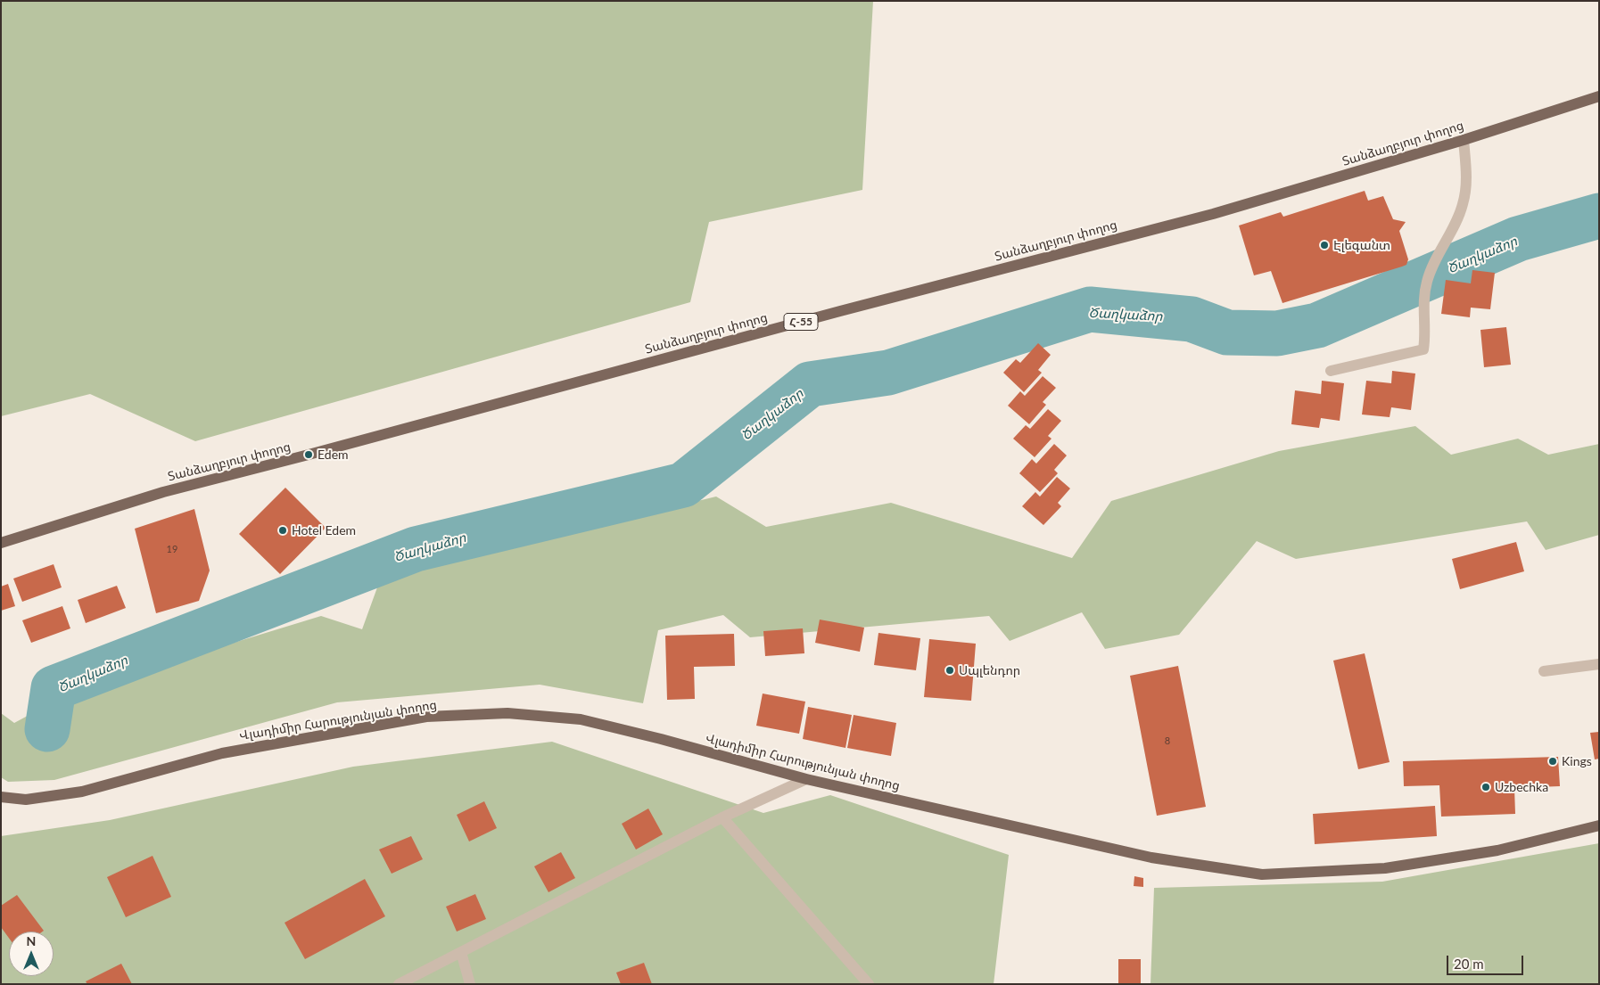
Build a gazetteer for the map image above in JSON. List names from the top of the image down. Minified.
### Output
{"streets":{"main road":["Տանձաղբյուր փողոց","Հ-55","Վլադիմիր Հարությունյան փողոց"]},"water":["Ծաղկաձոր"],"places":["Էլեգանտ","Edem","Hotel Edem","Սպլենդոր","Kings","Uzbechka"],"house_numbers":["19","8"],"scale_bar":"20 m","north":"top"}
